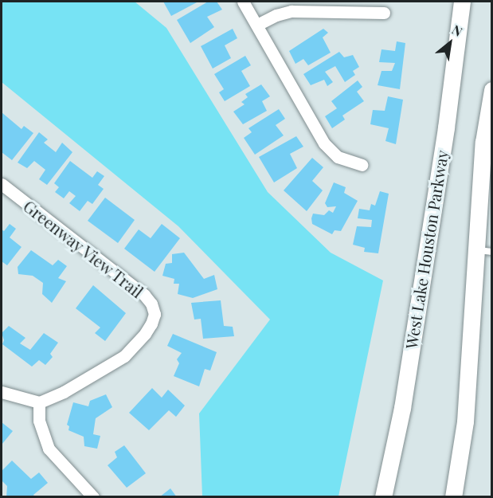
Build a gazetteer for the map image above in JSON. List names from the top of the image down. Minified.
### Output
{"streets":{"main road":["West Lake Houston Parkway"],"street":["Greenway View Trail"]},"north":"top right"}
